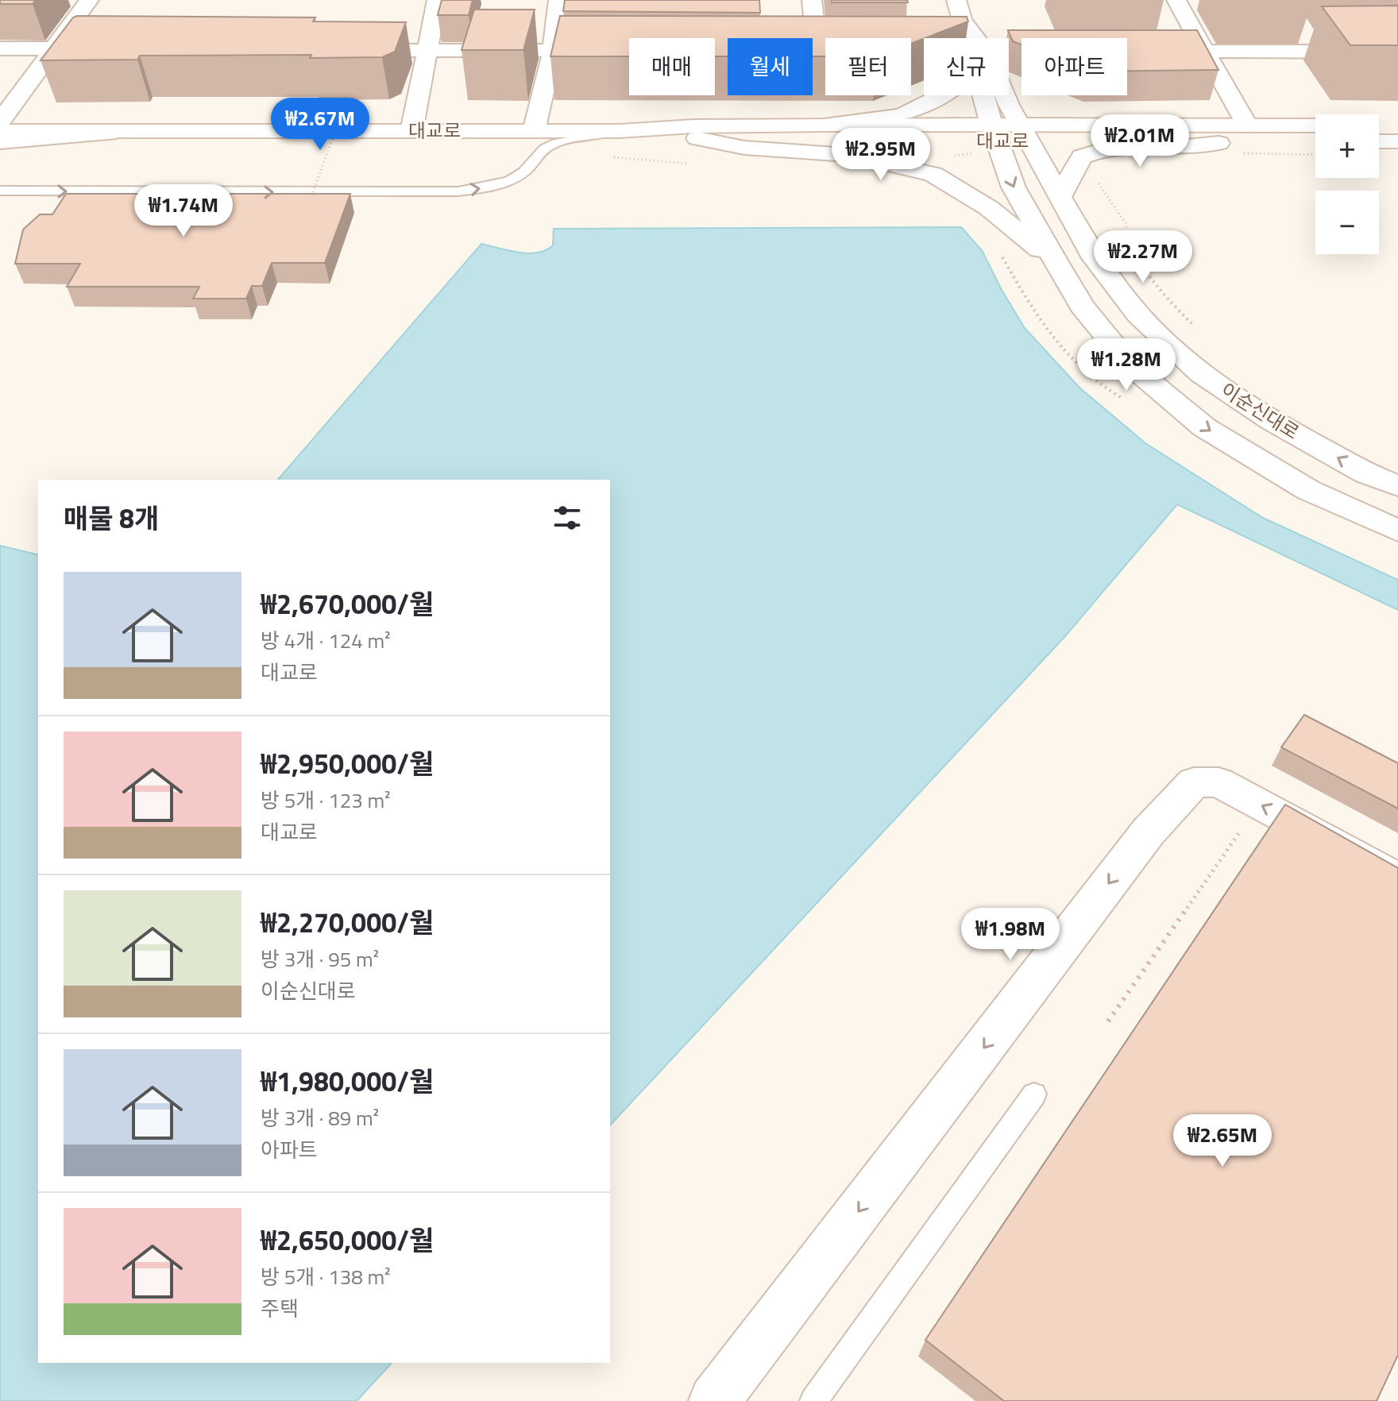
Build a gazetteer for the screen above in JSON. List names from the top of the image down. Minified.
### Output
{"streets":{"street":["대교로","이순신대로"]},"crossings":[["대교로","이순신대로"]],"page":{"chip":["매매","월세","필터","신규","아파트"],"price":["₩2.67M","₩2.01M","₩2.95M","₩1.74M","₩2.27M","₩1.28M","₩1.98M","₩2.65M"],"map_buttons":["+","−"],"heading":"매물 8개","list":[{"name":"₩2,670,000/월","note":"방 4개 · 124 m² · 대교로"},{"name":"₩2,950,000/월","note":"방 5개 · 123 m² · 대교로"},{"name":"₩2,270,000/월","note":"방 3개 · 95 m² · 이순신대로"},{"name":"₩1,980,000/월","note":"방 3개 · 89 m² · 아파트"},{"name":"₩2,650,000/월","note":"방 5개 · 138 m² · 주택"}]}}
